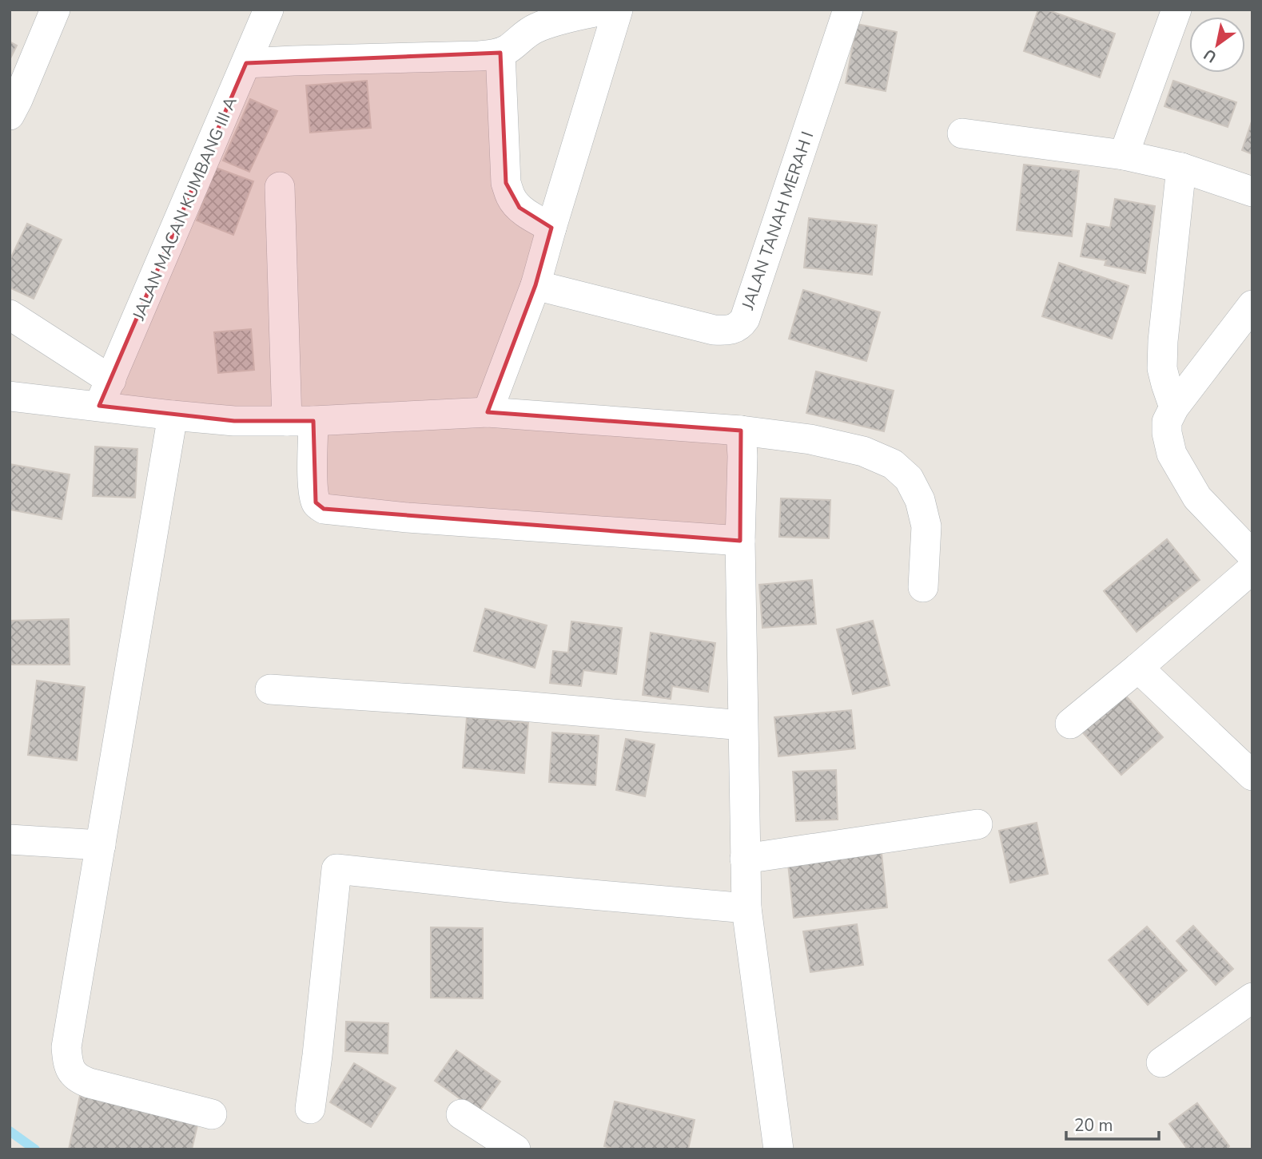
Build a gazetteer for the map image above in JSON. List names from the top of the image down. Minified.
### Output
{"streets":{"street":["JALAN MACAN KUMBANG III A","JALAN TANAH MERAH I"]},"scale_bar":"20 m","north":"bottom left"}
